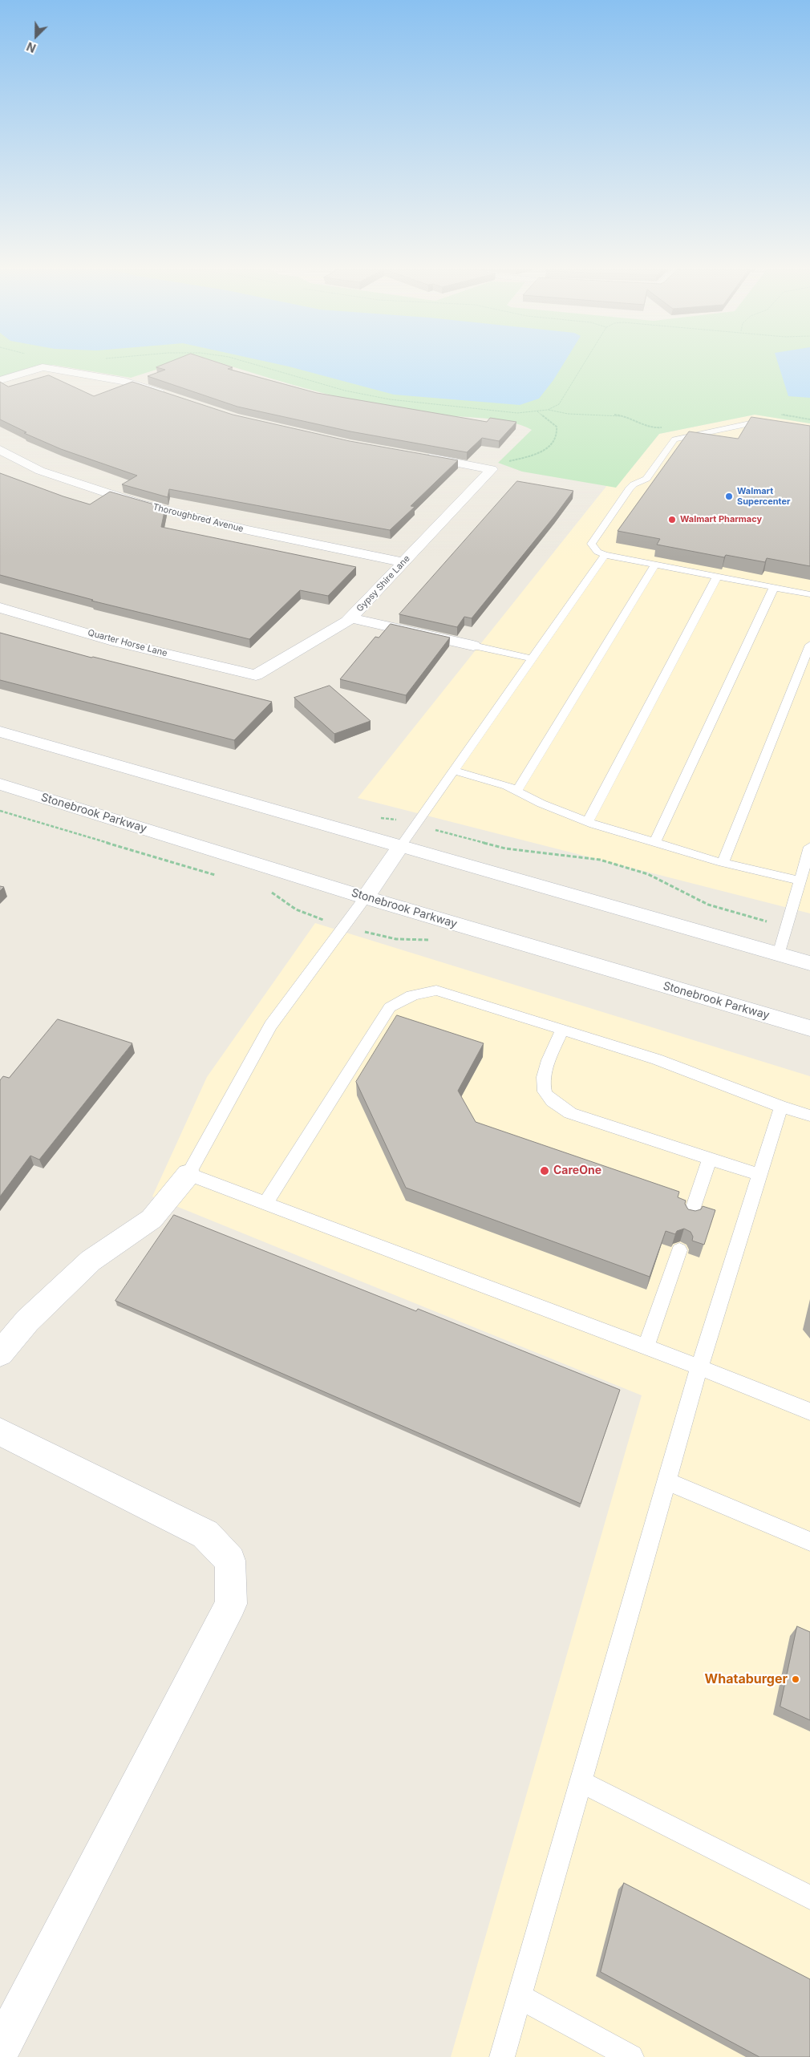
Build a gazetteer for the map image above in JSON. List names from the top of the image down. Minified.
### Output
{"streets":{"street":["Thoroughbred Avenue","Gypsy Shire Lane","Quarter Horse Lane","Stonebrook Parkway"]},"crossings":[["Thoroughbred Avenue","Gypsy Shire Lane"],["Gypsy Shire Lane","Quarter Horse Lane"]],"places":["Walmart Supercenter","Walmart Pharmacy","CareOne","Whataburger"],"north":"bottom left"}
